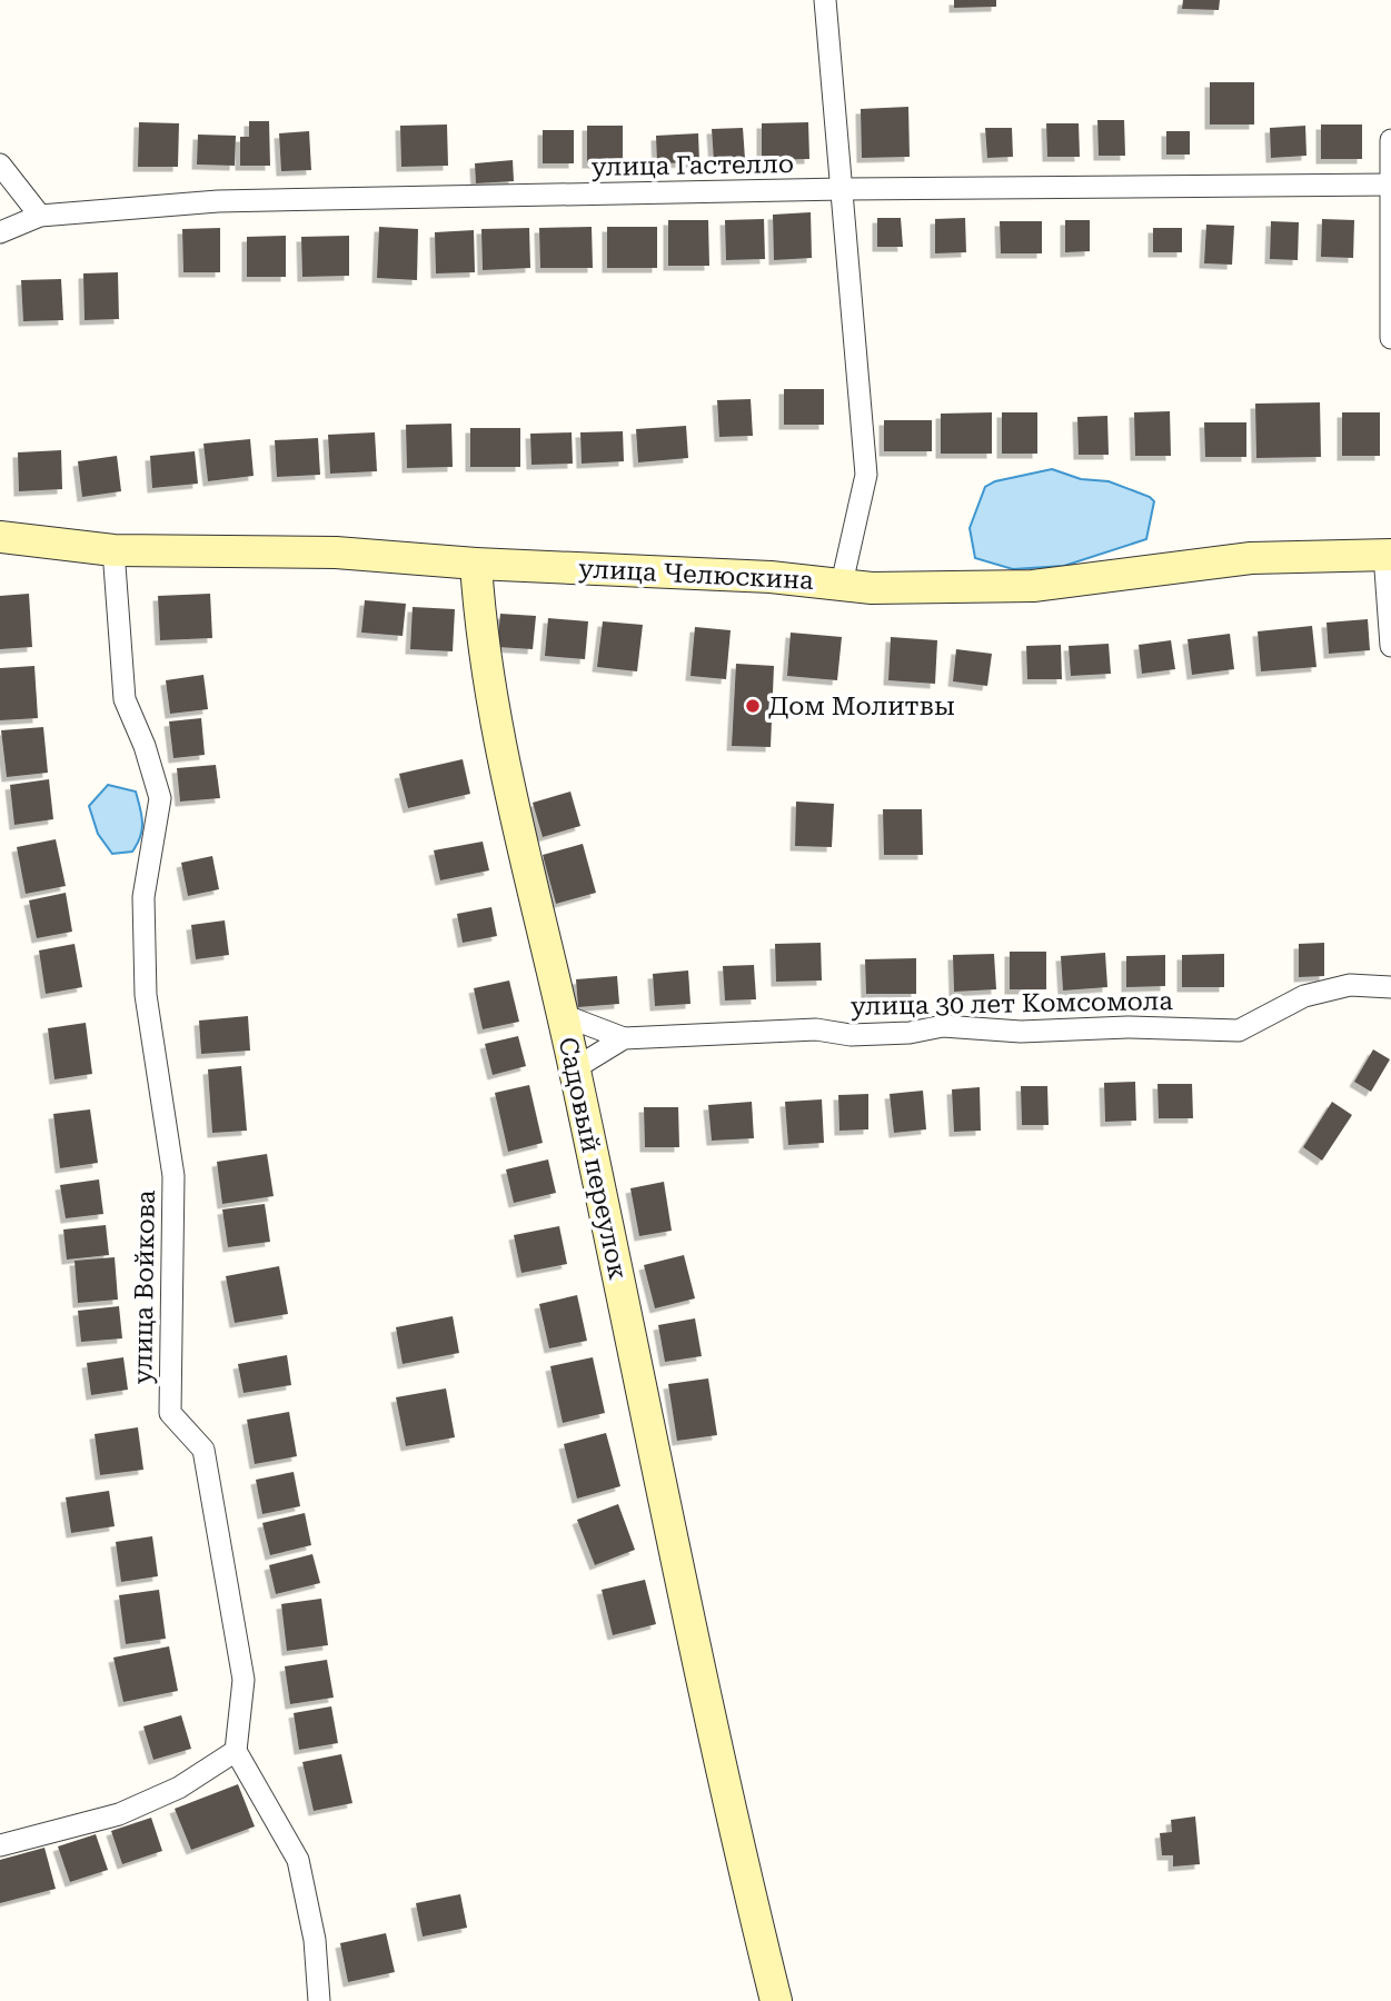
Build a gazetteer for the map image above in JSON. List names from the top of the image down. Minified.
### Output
{"streets":{"street":["улица Гастелло","улица Челюскина","улица 30 лет Комсомола","Садовый переулок","улица Войкова"]},"crossings":[["улица Челюскина","Садовый переулок"],["улица Челюскина","улица Войкова"],["улица 30 лет Комсомола","Садовый переулок"]],"places":["Дом Молитвы"]}
